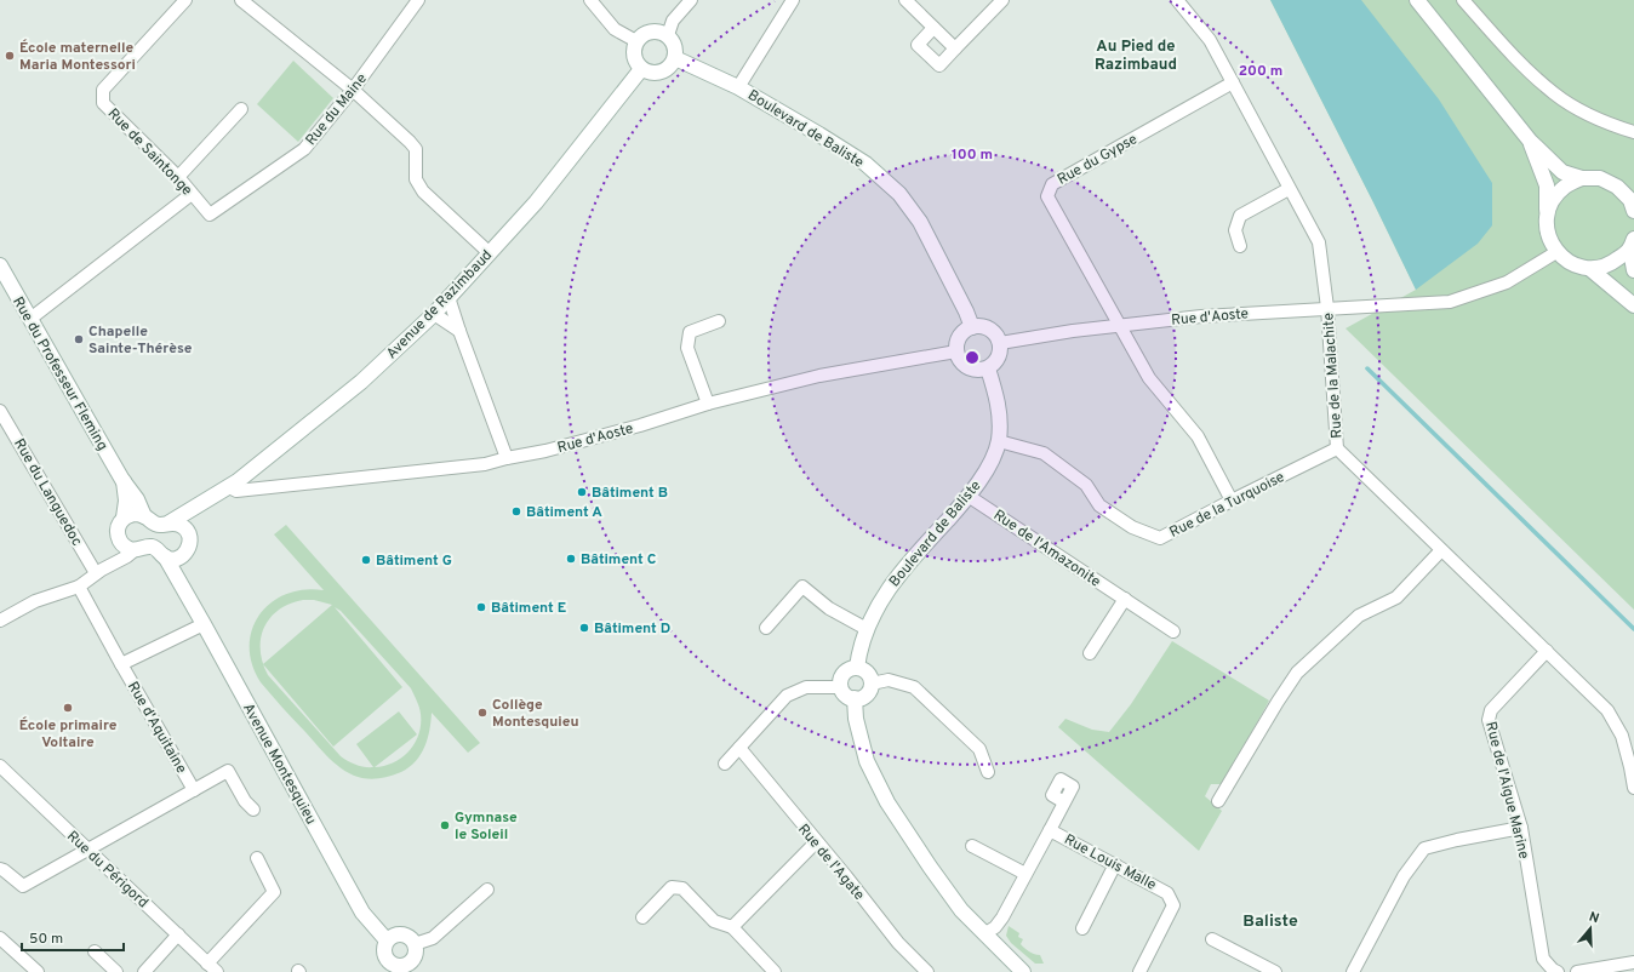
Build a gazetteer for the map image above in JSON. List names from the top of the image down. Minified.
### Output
{"streets":{"street":["Rue du Maine","Boulevard de Baliste","Rue de Saintonge","Rue du Gypse","Avenue de Razimbaud","Rue d'Aoste","Rue du Professeur Fleming","Rue de la Malachite","Rue du Languedoc","Rue de la Turquoise","Rue de l'Amazonite","Rue d'Aquitaine","Avenue Montesquieu","Rue de l'Aigue Marine","Rue de l'Agate","Rue Louis Malle","Rue du Périgord"]},"crossings":[["Rue du Maine","Rue de Saintonge"],["Boulevard de Baliste","Avenue de Razimbaud"],["Boulevard de Baliste","Rue d'Aoste"],["Boulevard de Baliste","Rue de la Turquoise"],["Boulevard de Baliste","Rue de l'Amazonite"],["Rue du Gypse","Rue d'Aoste"],["Rue du Gypse","Rue de la Malachite"],["Avenue de Razimbaud","Rue d'Aoste"],["Rue d'Aoste","Rue de la Malachite"],["Rue de la Malachite","Rue de la Turquoise"],["Rue de la Malachite","Rue de l'Aigue Marine"],["Rue d'Aquitaine","Avenue Montesquieu"],["Rue d'Aquitaine","Rue du Périgord"]],"districts":["Au Pied de Razimbaud","Baliste"],"places":["École maternelle Maria Montessori","Chapelle Sainte-Thérèse","Bâtiment B","Bâtiment A","Bâtiment C","Bâtiment G","Bâtiment E","Bâtiment D","École primaire Voltaire","Collège Montesquieu","Gymnase le Soleil"],"scale_bar":"50 m","north":"top","rings":["200 m","100 m"]}
